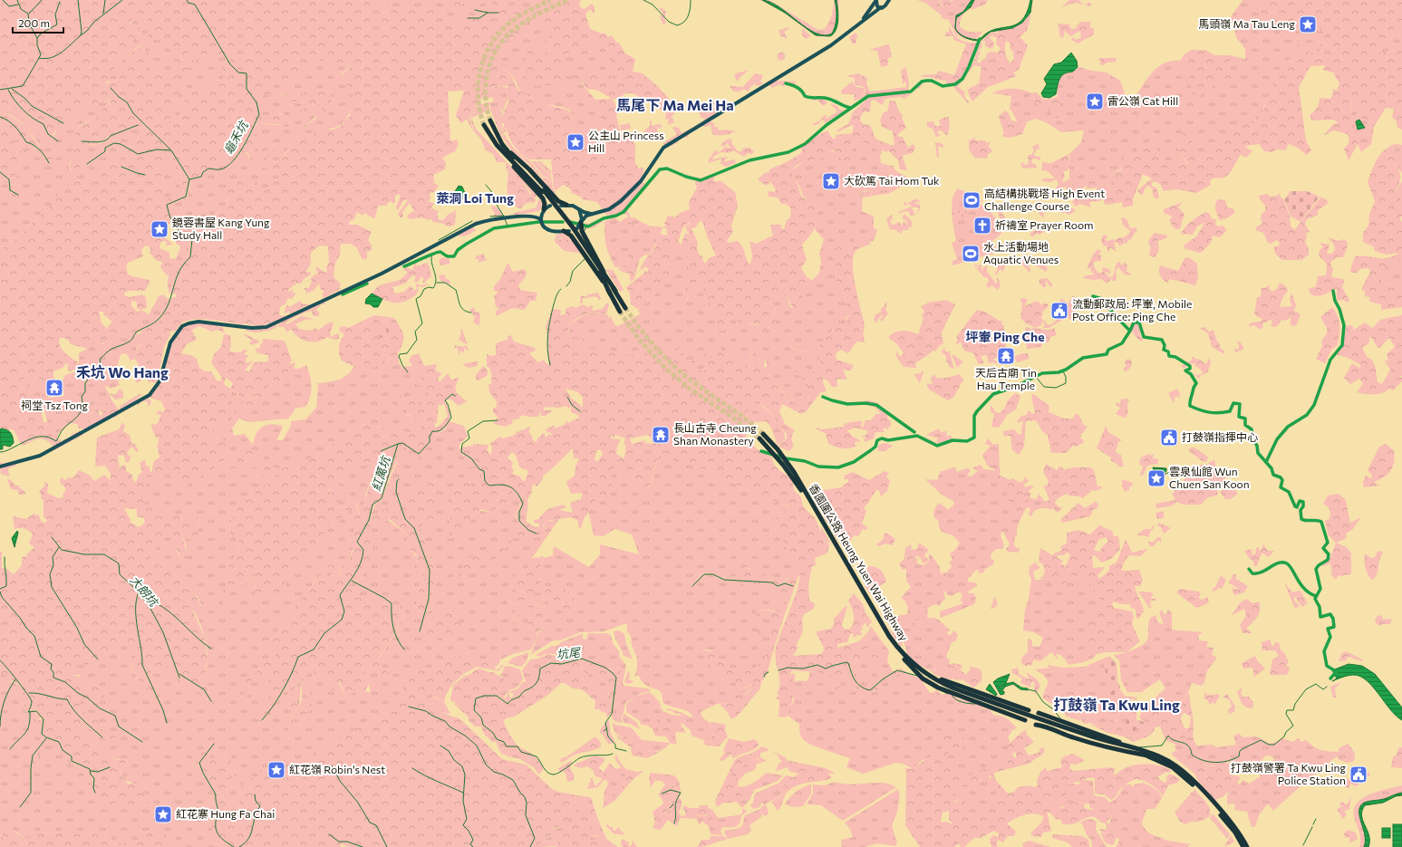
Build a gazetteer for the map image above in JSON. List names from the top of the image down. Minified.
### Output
{"streets":{"highway":["香園圍公路 Heung Yuen Wai Highway"]},"districts":["馬尾下 Ma Mei Ha","萊洞 Loi Tung","坪輋 Ping Che","禾坑 Wo Hang","打鼓嶺 Ta Kwu Ling"],"water":["龜禾坑","紅萬坑","大朗坑","坑尾"],"places":{"place":["馬頭嶺 Ma Tau Leng","雷公嶺 Cat Hill","公主山 Princess Hill","大砍篤 Tai Hom Tuk","鏡蓉書屋 Kang Yung Study Hall","雲泉仙館 Wun Chuen San Koon","紅花嶺 Robin's Nest","紅花寨 Hung Fa Chai"],"sports":["高結構挑戰塔 High Event Challenge Course","水上活動場地 Aquatic Venues"],"church":["祈禱室 Prayer Room"],"public building":["流動郵政局: 坪輋, Mobile Post Office: Ping Che","打鼓嶺指揮中心","打鼓嶺警署 Ta Kwu Ling Police Station"],"temple":["天后古廟 Tin Hau Temple","祠堂 Tsz Tong","長山古寺 Cheung Shan Monastery"]},"scale_bar":"200 m"}
